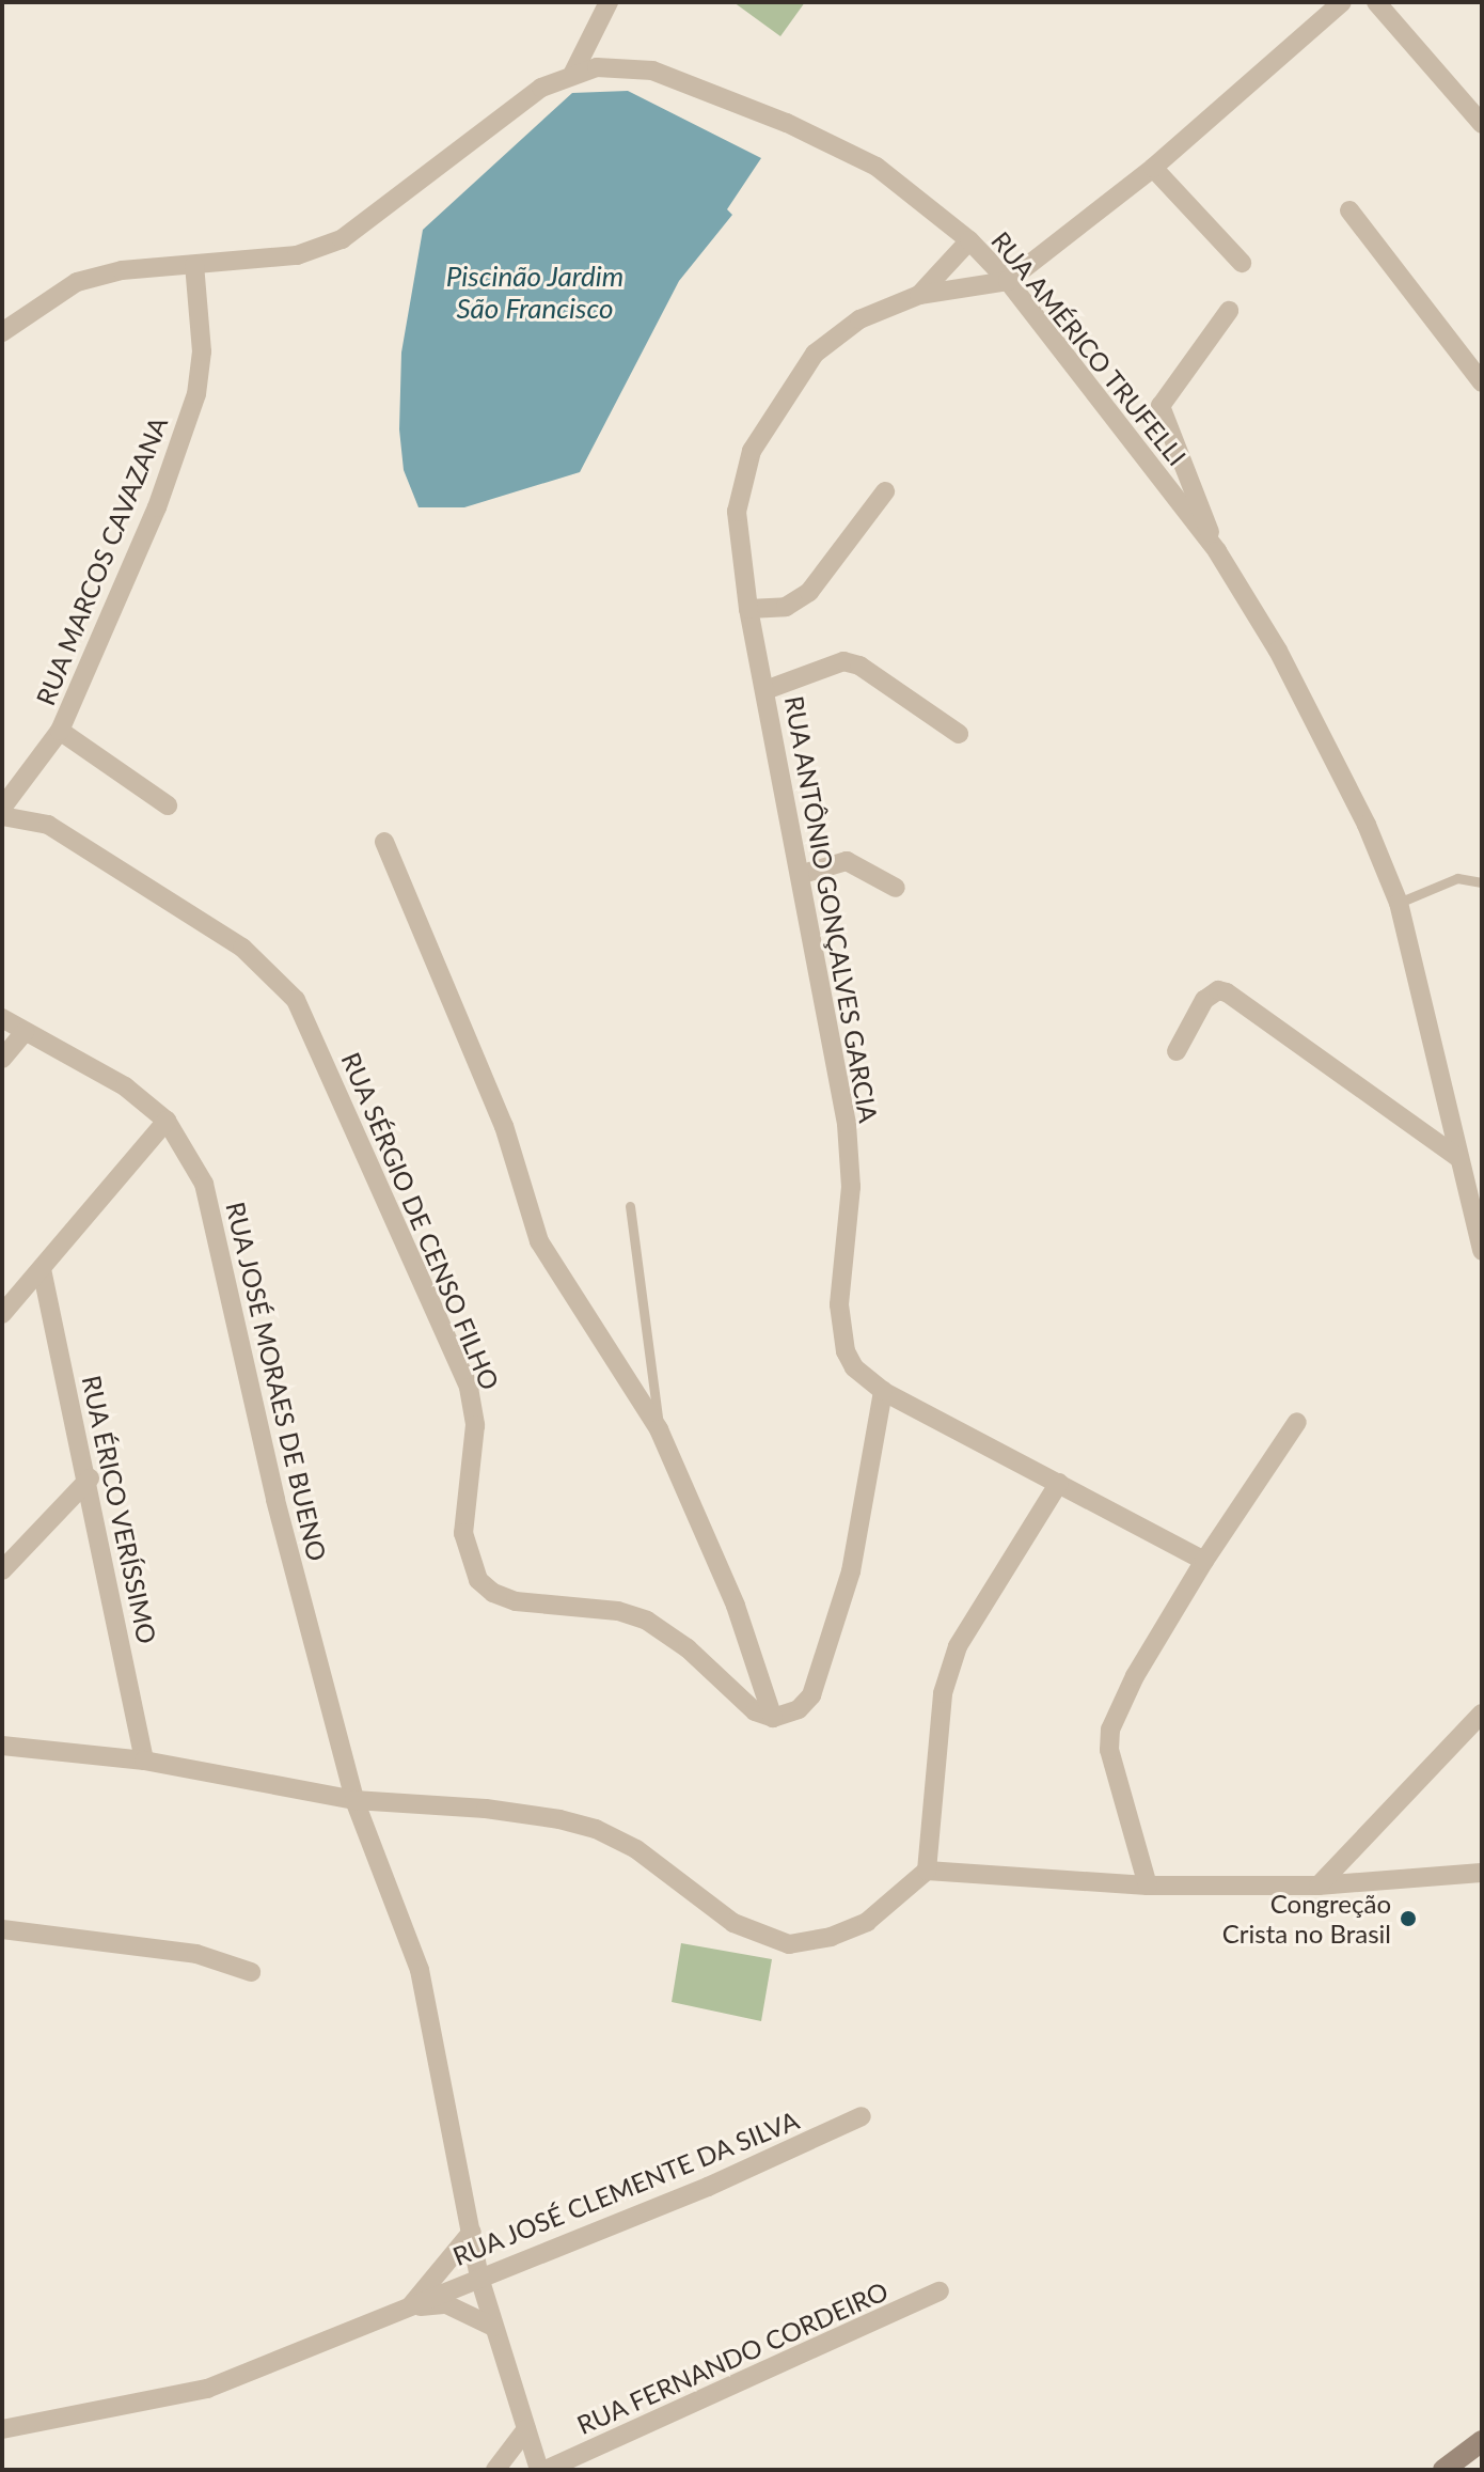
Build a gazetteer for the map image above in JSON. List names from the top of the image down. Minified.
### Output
{"streets":{"street":["RUA AMÉRICO TRUFELLI","RUA MARCOS CAVAZANA","RUA ANTÔNIO GONÇALVES GARCIA","RUA SÉRGIO DE CENSO FILHO","RUA JOSÉ MORAES DE BUENO","RUA ÉRICO VERÍSSIMO","RUA JOSÉ CLEMENTE DA SILVA","RUA FERNANDO CORDEIRO"]},"crossings":[["RUA AMÉRICO TRUFELLI","RUA MARCOS CAVAZANA"],["RUA AMÉRICO TRUFELLI","RUA ANTÔNIO GONÇALVES GARCIA"],["RUA JOSÉ MORAES DE BUENO","RUA JOSÉ CLEMENTE DA SILVA"],["RUA JOSÉ MORAES DE BUENO","RUA FERNANDO CORDEIRO"]],"water":["Piscinão Jardim São Francisco"],"places":["Congreção Crista no Brasil"]}
